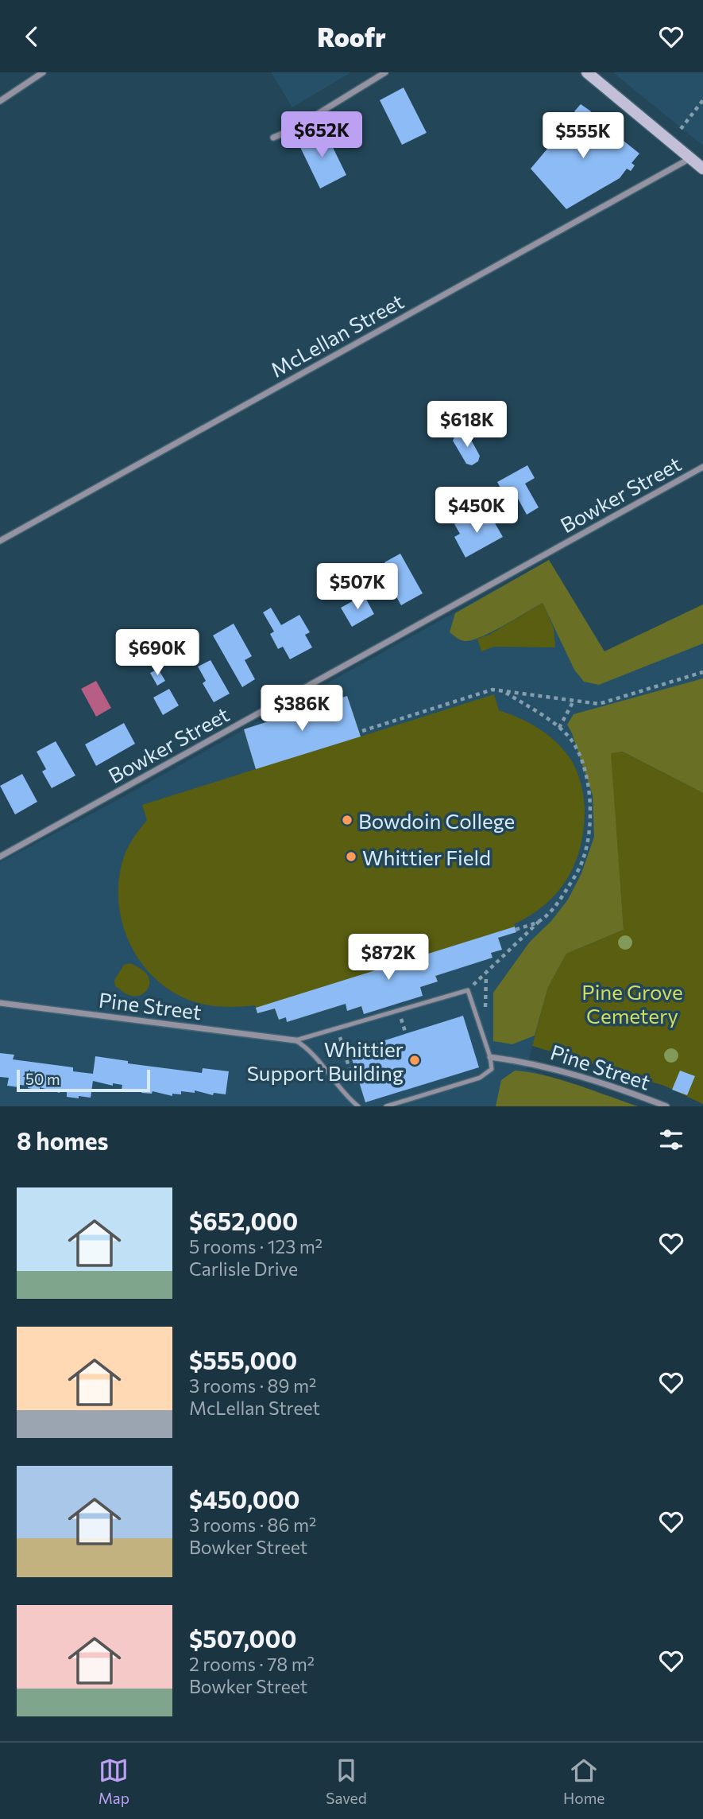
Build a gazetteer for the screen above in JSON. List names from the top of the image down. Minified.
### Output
{"streets":{"street":["McLellan Street","Bowker Street","Pine Street"]},"parks":["Pine Grove Cemetery"],"places":["Bowdoin College","Whittier Field","Whittier Support Building"],"scale_bar":"50 m","page":{"header":"Roofr","price":["$652K","$555K","$618K","$450K","$507K","$690K","$386K","$872K"],"scale":"50 m","heading":"8 homes","list":[{"name":"$652,000","note":"5 rooms · 123 m² · Carlisle Drive"},{"name":"$555,000","note":"3 rooms · 89 m² · McLellan Street"},{"name":"$450,000","note":"3 rooms · 86 m² · Bowker Street"},{"name":"$507,000","note":"2 rooms · 78 m² · Bowker Street"}],"tabs":["Map","Saved","Home"]}}
